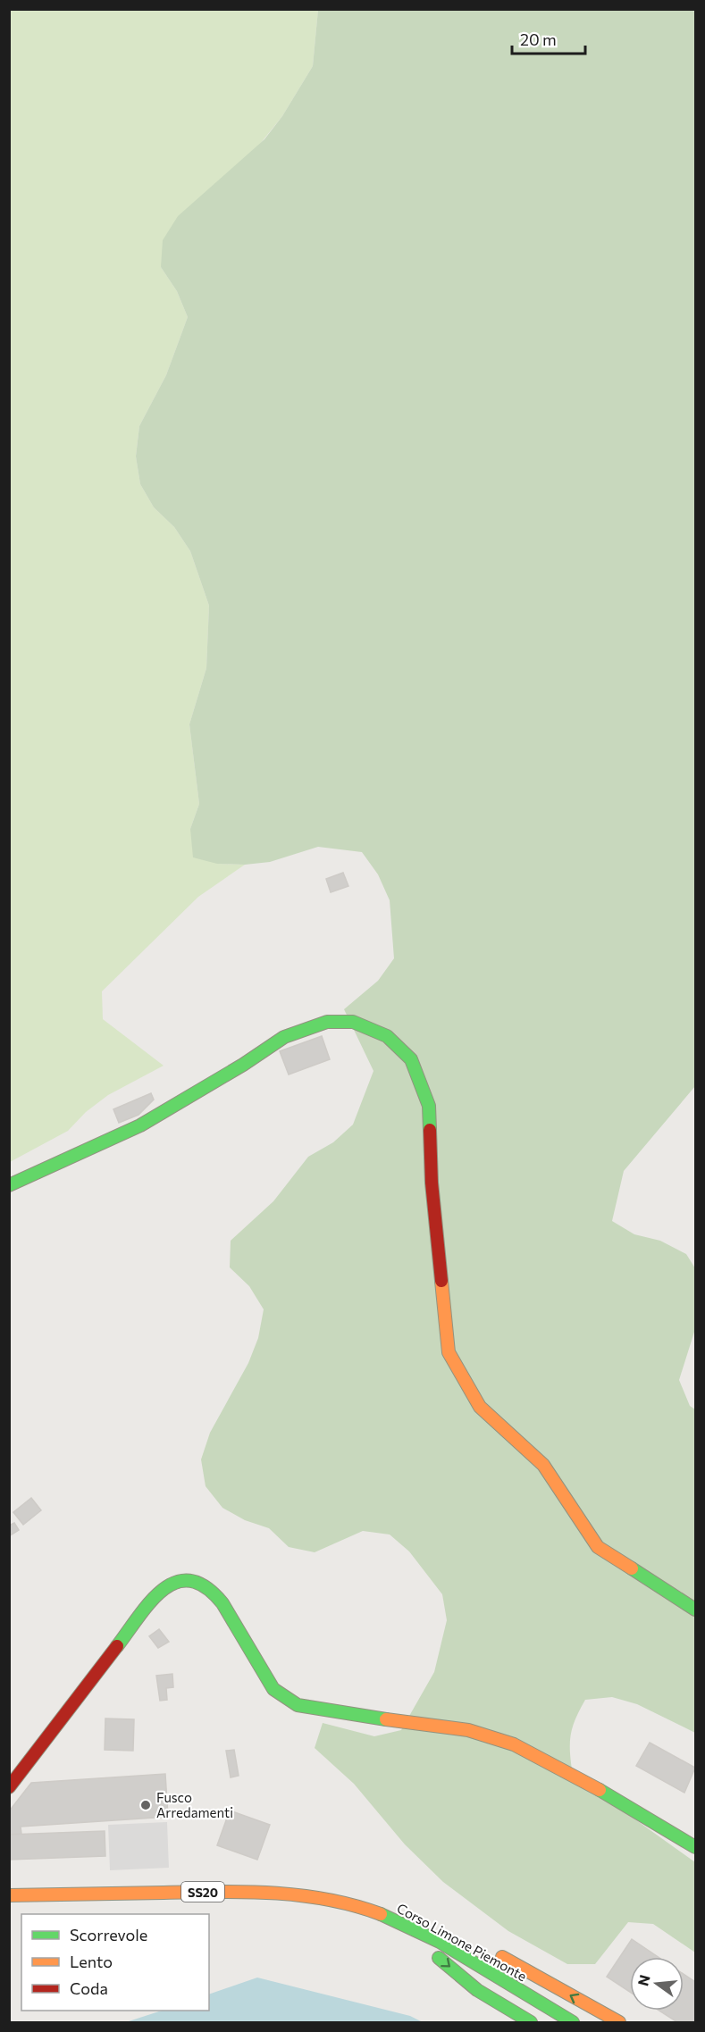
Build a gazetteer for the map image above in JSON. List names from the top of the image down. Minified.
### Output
{"streets":{"main road":["SS20","Corso Limone Piemonte"]},"places":["Fusco Arredamenti"],"legend":["Scorrevole","Lento","Coda"],"scale_bar":"20 m","north":"left"}
